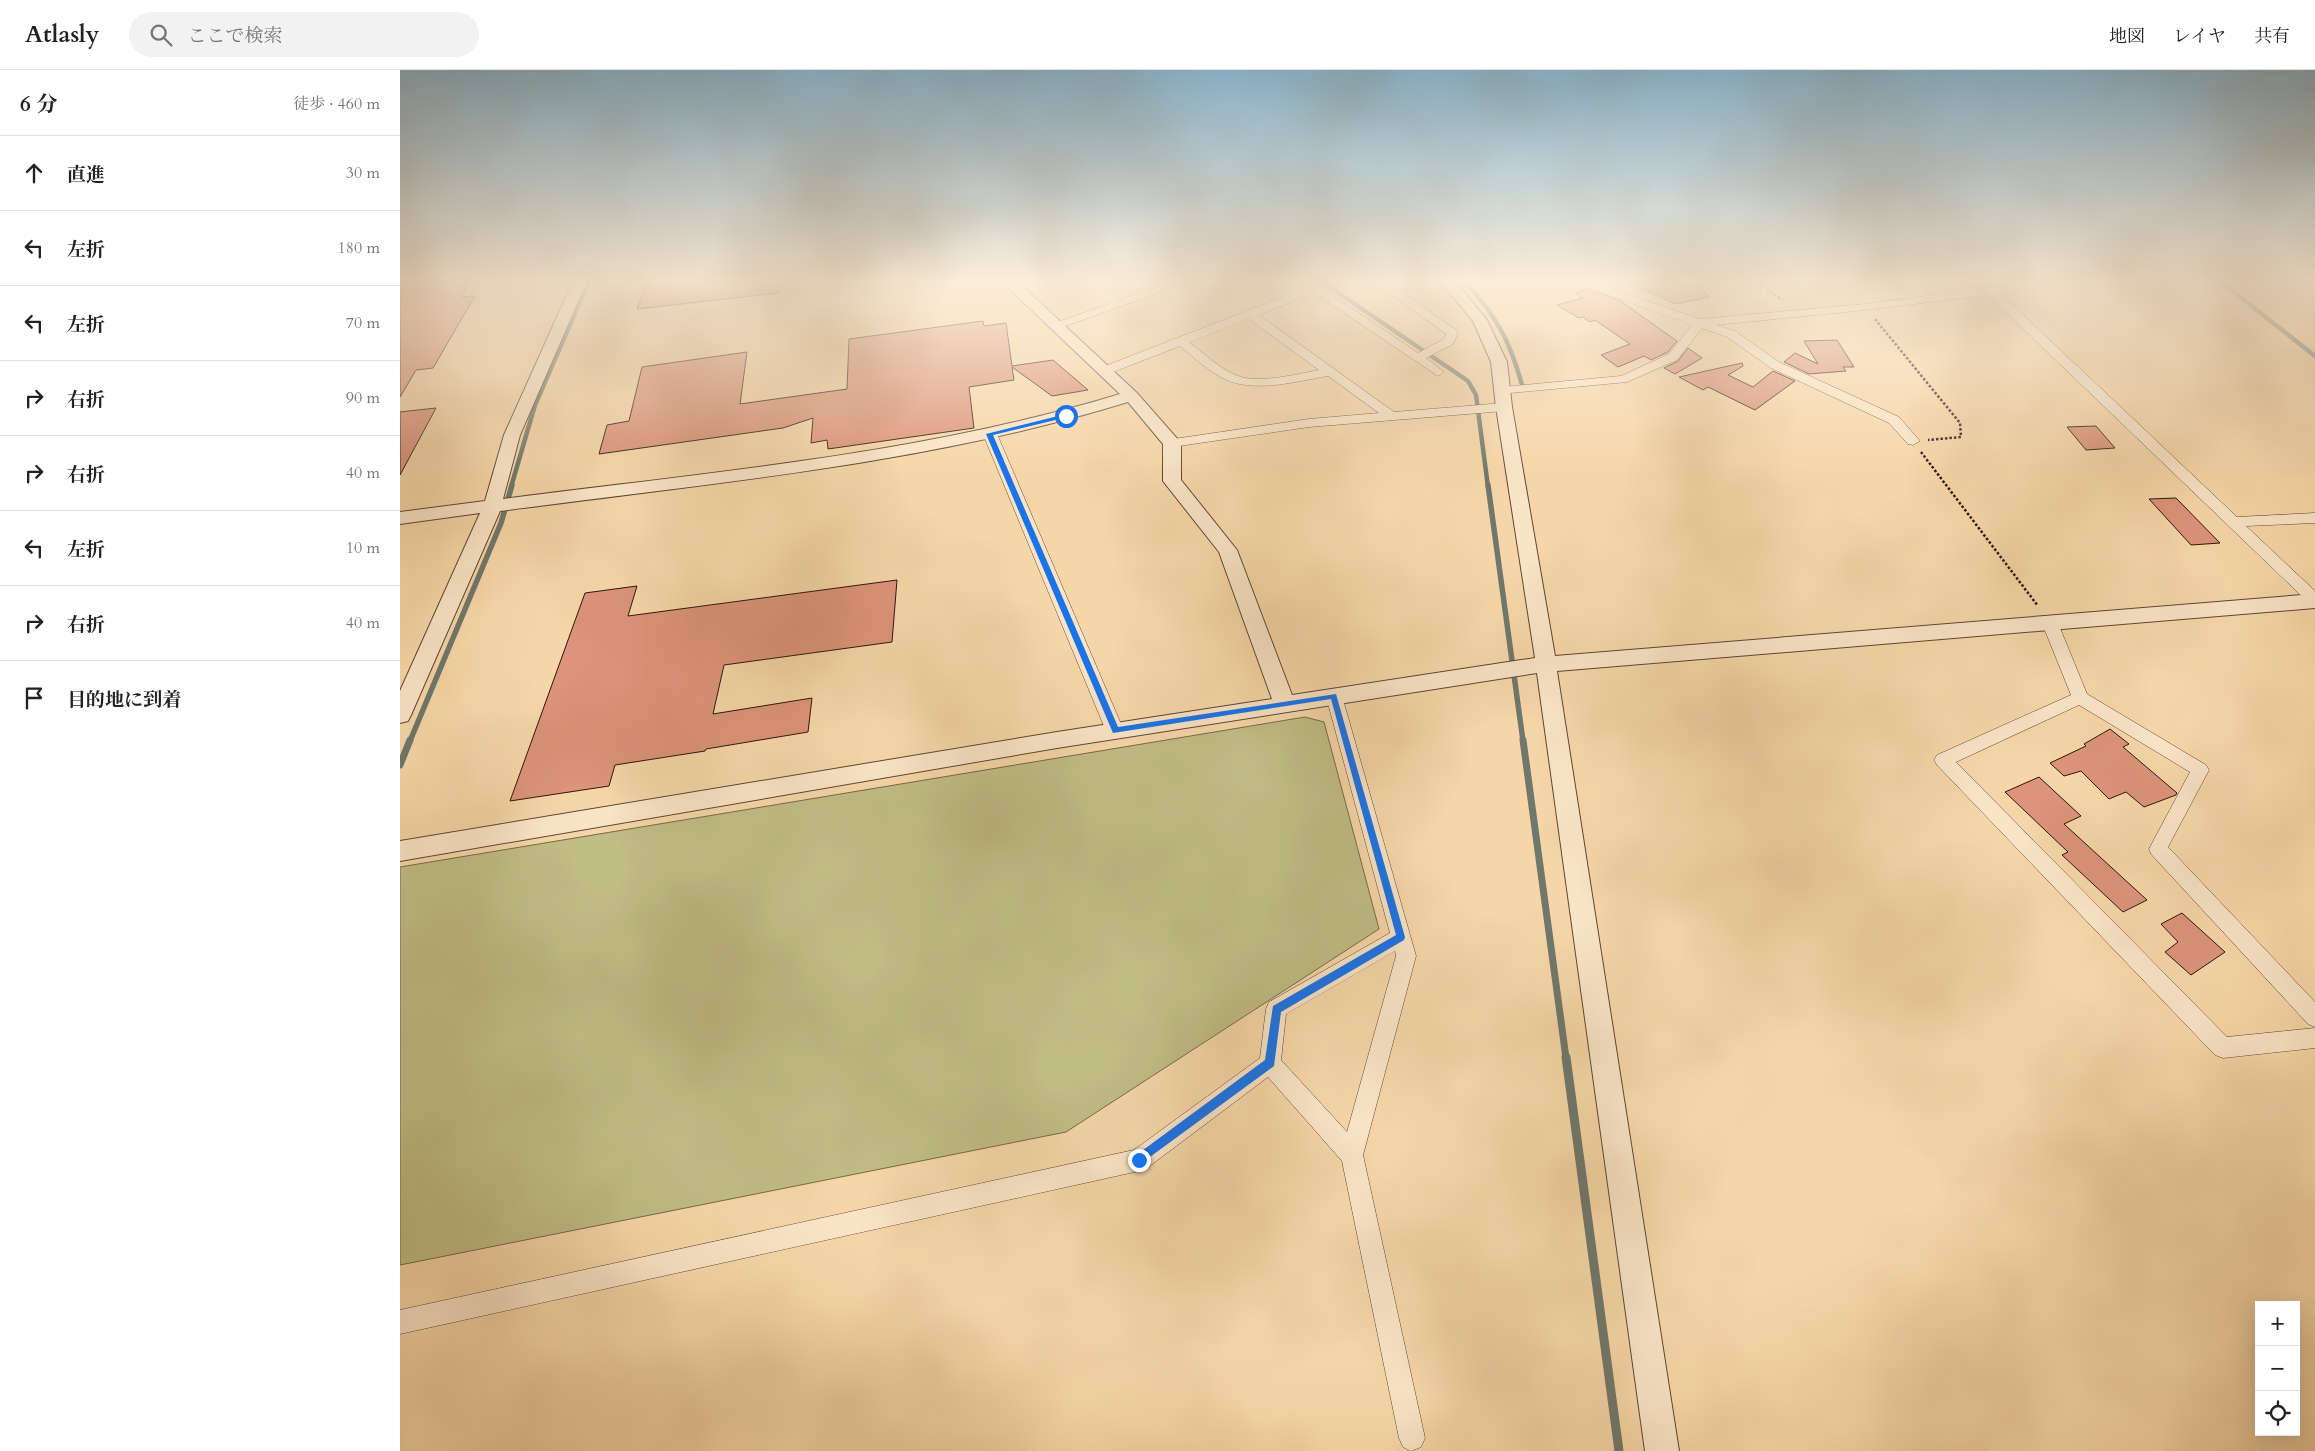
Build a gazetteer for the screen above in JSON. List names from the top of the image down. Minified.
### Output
{"page":{"header":"Atlasly","search":"ここで検索","nav":["地図","レイヤ","共有"],"heading":["6 分","徒歩 · 460 m"],"list":[["直進","30 m"],["左折","180 m"],["左折","70 m"],["右折","90 m"],["右折","40 m"],["左折","10 m"],["右折","40 m"],"目的地に到着"],"map_buttons":["+","−"]}}
